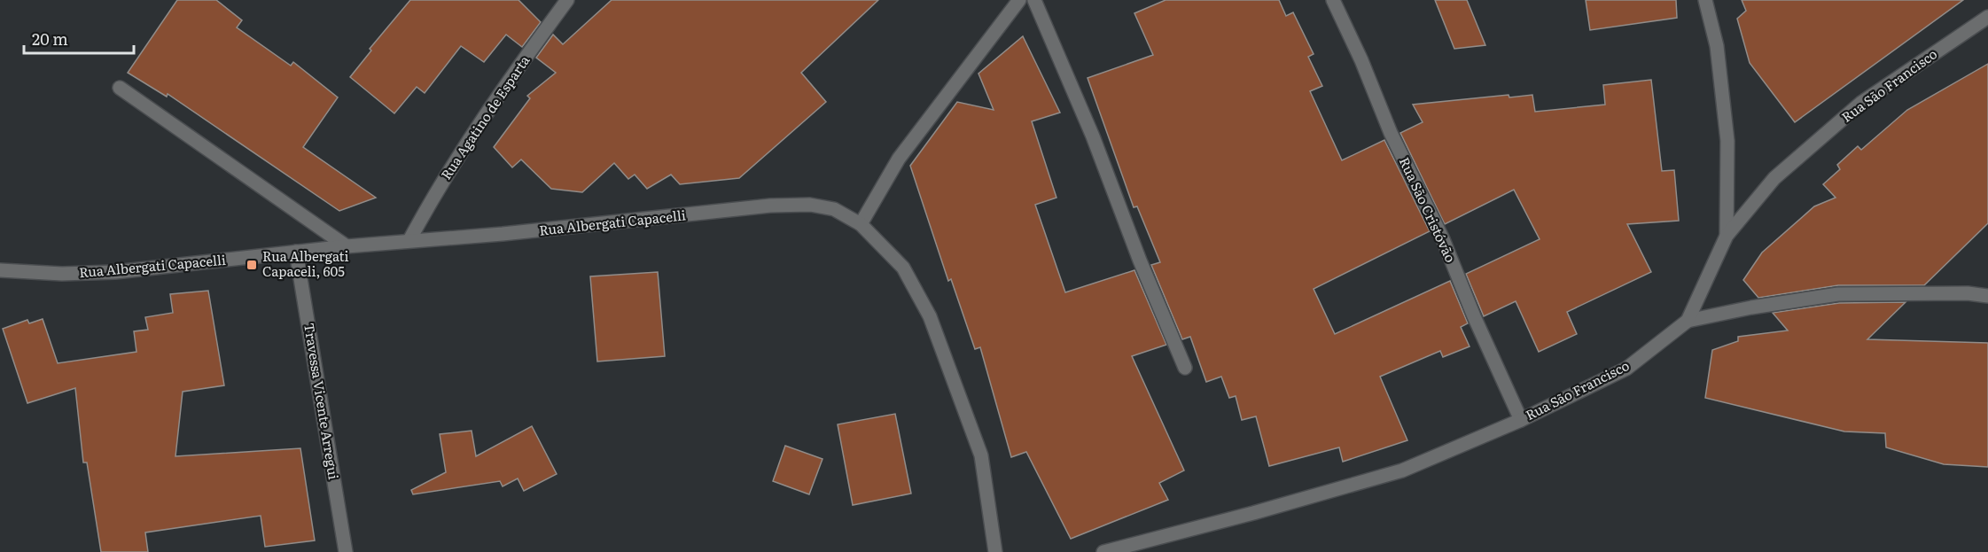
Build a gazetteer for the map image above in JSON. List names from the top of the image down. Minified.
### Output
{"streets":{"street":["Rua São Francisco","Rua Agatino de Esparta","Rua São Cristóvão","Rua Albergati Capacelli","Travessa Vicente Arregui"]},"crossings":[["Rua São Francisco","Rua São Cristóvão"],["Rua Agatino de Esparta","Rua Albergati Capacelli"],["Rua Albergati Capacelli","Travessa Vicente Arregui"]],"places":{"transit":["Rua Albergati Capaceli, 605"]},"scale_bar":"20 m"}
